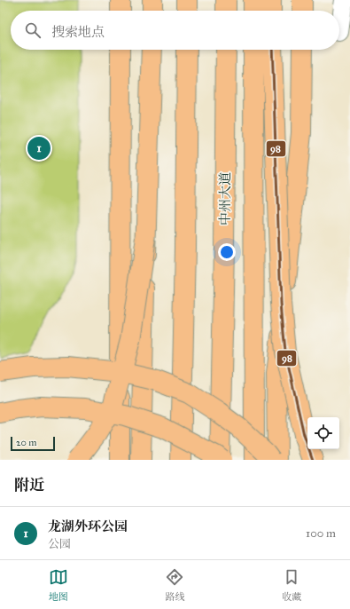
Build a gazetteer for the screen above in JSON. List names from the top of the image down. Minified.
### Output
{"streets":{"main road":["中州大道"]},"lines":["transit line 98"],"scale_bar":"20 m","page":{"search":"搜索地点","pins":"1","scale":"20 m","heading":"附近","list":[{"mark":"1","name":"龙湖外环公园","note":"公园","value":"100 m"}],"nav":["地图","路线","收藏"]}}
